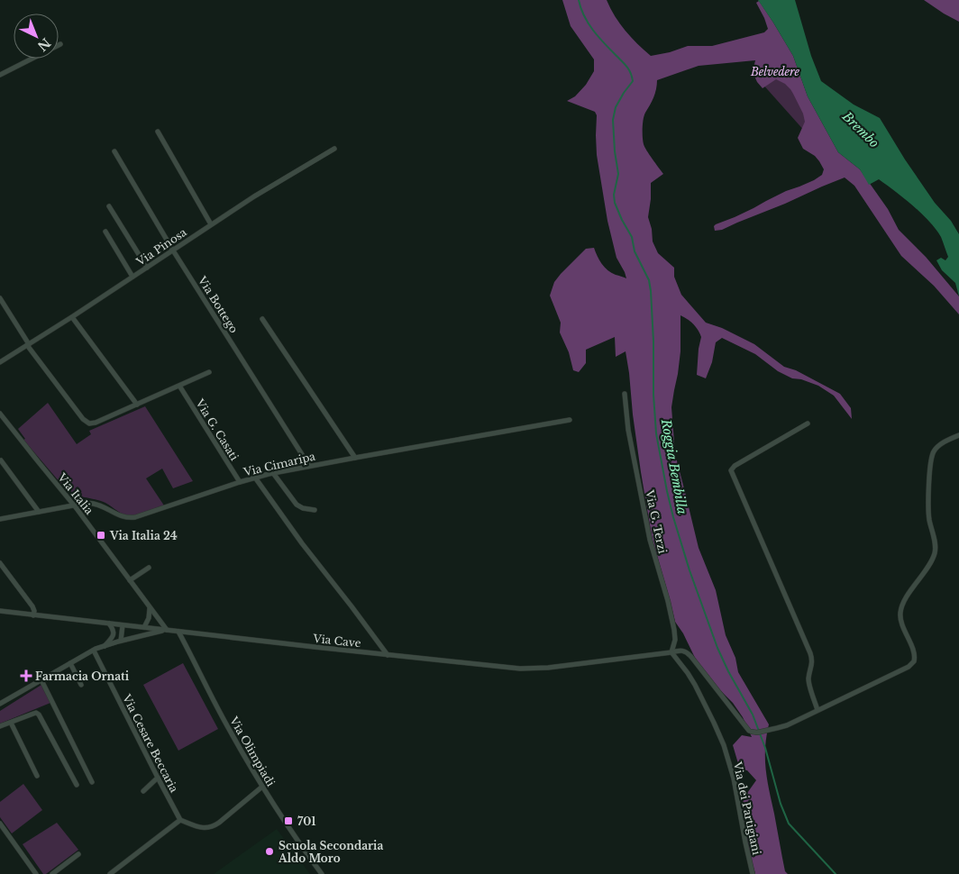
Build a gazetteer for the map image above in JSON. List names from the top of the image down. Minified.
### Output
{"streets":{"street":["Via Pinosa","Via Bottego","Via G. Casati","Via Cimaripa","Via Italia","Via G. Terzi","Via Cave","Via Cesare Beccaria","Via Olimpiadi","Via dei Partigiani"]},"crossings":[["Via Pinosa","Via Bottego"],["Via Bottego","Via Cimaripa"],["Via G. Casati","Via Cimaripa"],["Via Cimaripa","Via Italia"],["Via Italia","Via Cave"],["Via G. Terzi","Via Cave"],["Via G. Terzi","Via dei Partigiani"],["Via Cave","Via Olimpiadi"],["Via Cave","Via dei Partigiani"]],"water":["Brembo","Roggia Bembilla"],"parks":["Belvedere"],"places":{"transit":["Via Italia 24","701"],"health":["Farmacia Ornati"],"other":["Scuola Secondaria Aldo Moro"]},"north":"bottom right"}
